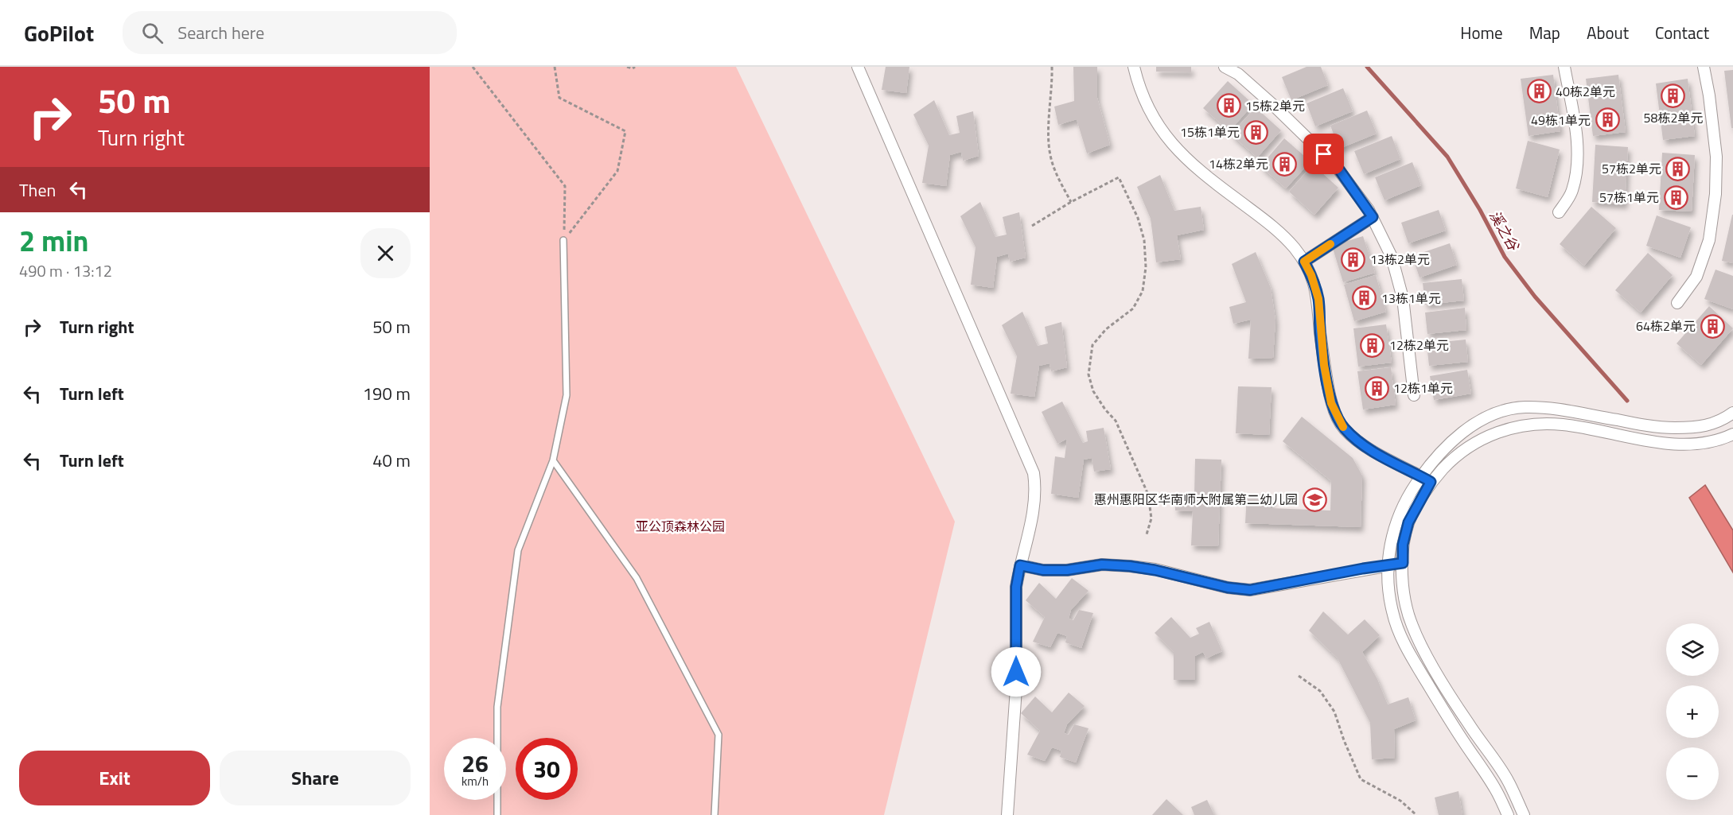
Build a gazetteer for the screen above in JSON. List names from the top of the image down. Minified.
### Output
{"water":["溪之谷"],"parks":["亚公顶森林公园"],"places":{"building":["40栋2单元","58栋2单元","15栋2单元","49栋1单元","15栋1单元","14栋2单元","57栋2单元","57栋1单元","13栋2单元","13栋1单元","64栋2单元","12栋2单元","12栋1单元"],"school or university":["惠州惠阳区华南师大附属第二幼儿园"]},"page":{"header":"GoPilot","search":"Search here","nav":["Home","Map","About","Contact"],"turn":["50 m","Turn right"],"then":"Then","heading":["2 min","490 m · 13:12"],"list":[{"name":"Turn right","value":"50 m"},{"name":"Turn left","value":"190 m"},{"name":"Turn left","value":"40 m"}],"map_buttons":["+","−"],"speed":"26 km/h","limit":"30","buttons":["Exit","Share"]}}
